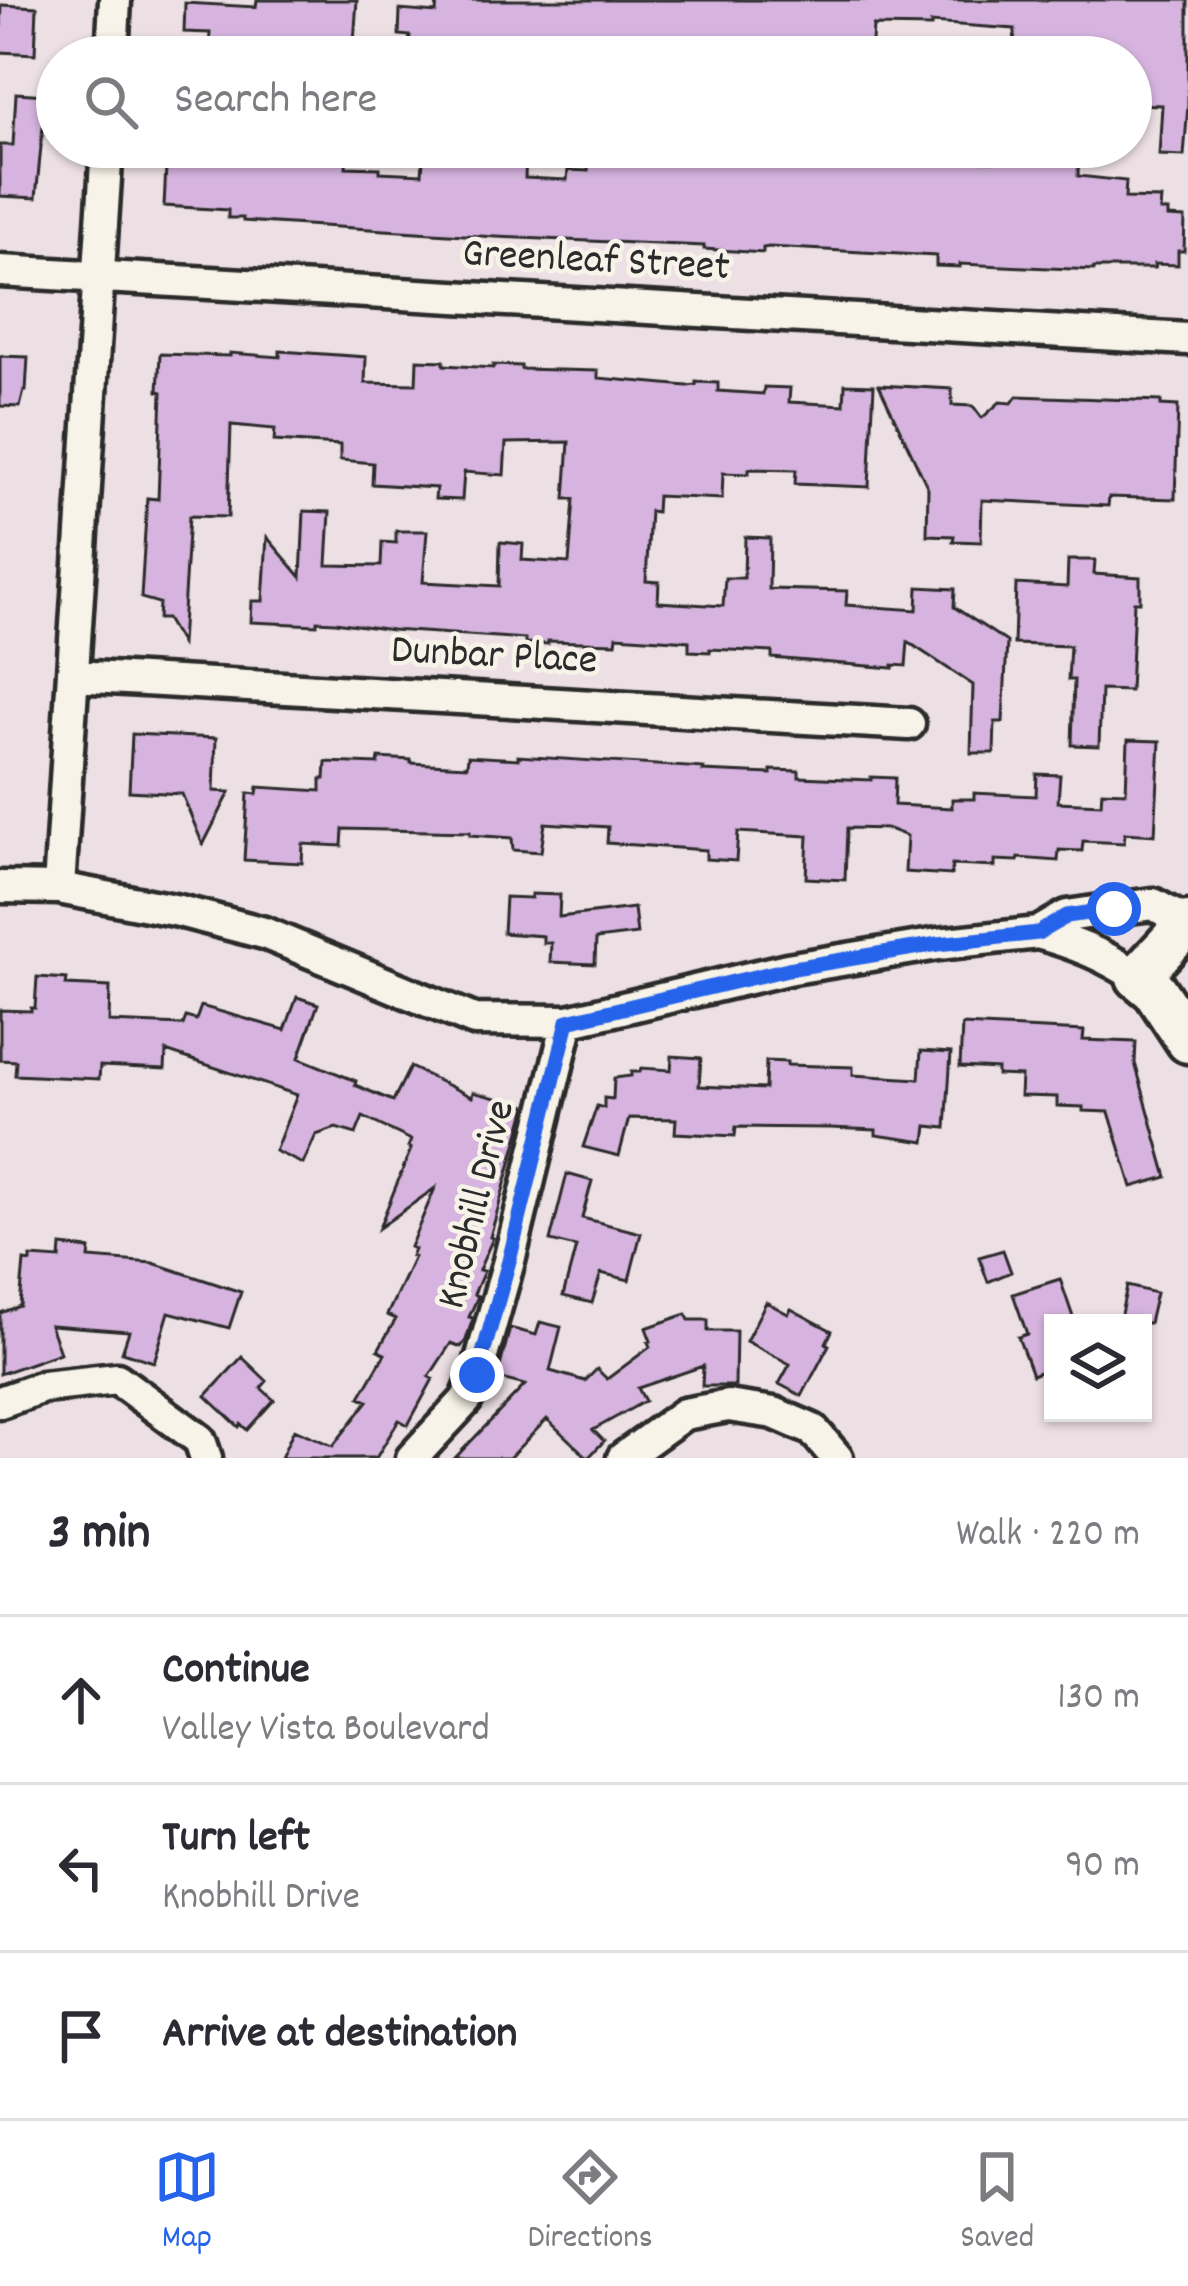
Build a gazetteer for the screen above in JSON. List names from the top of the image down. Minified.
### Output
{"streets":{"street":["Greenleaf Street","Dunbar Place","Knobhill Drive"]},"page":{"search":"Search here","heading":["3 min","Walk · 220 m"],"list":[["Continue","Valley Vista Boulevard","130 m"],["Turn left","Knobhill Drive","90 m"],"Arrive at destination"],"nav":["Map","Directions","Saved"]}}
